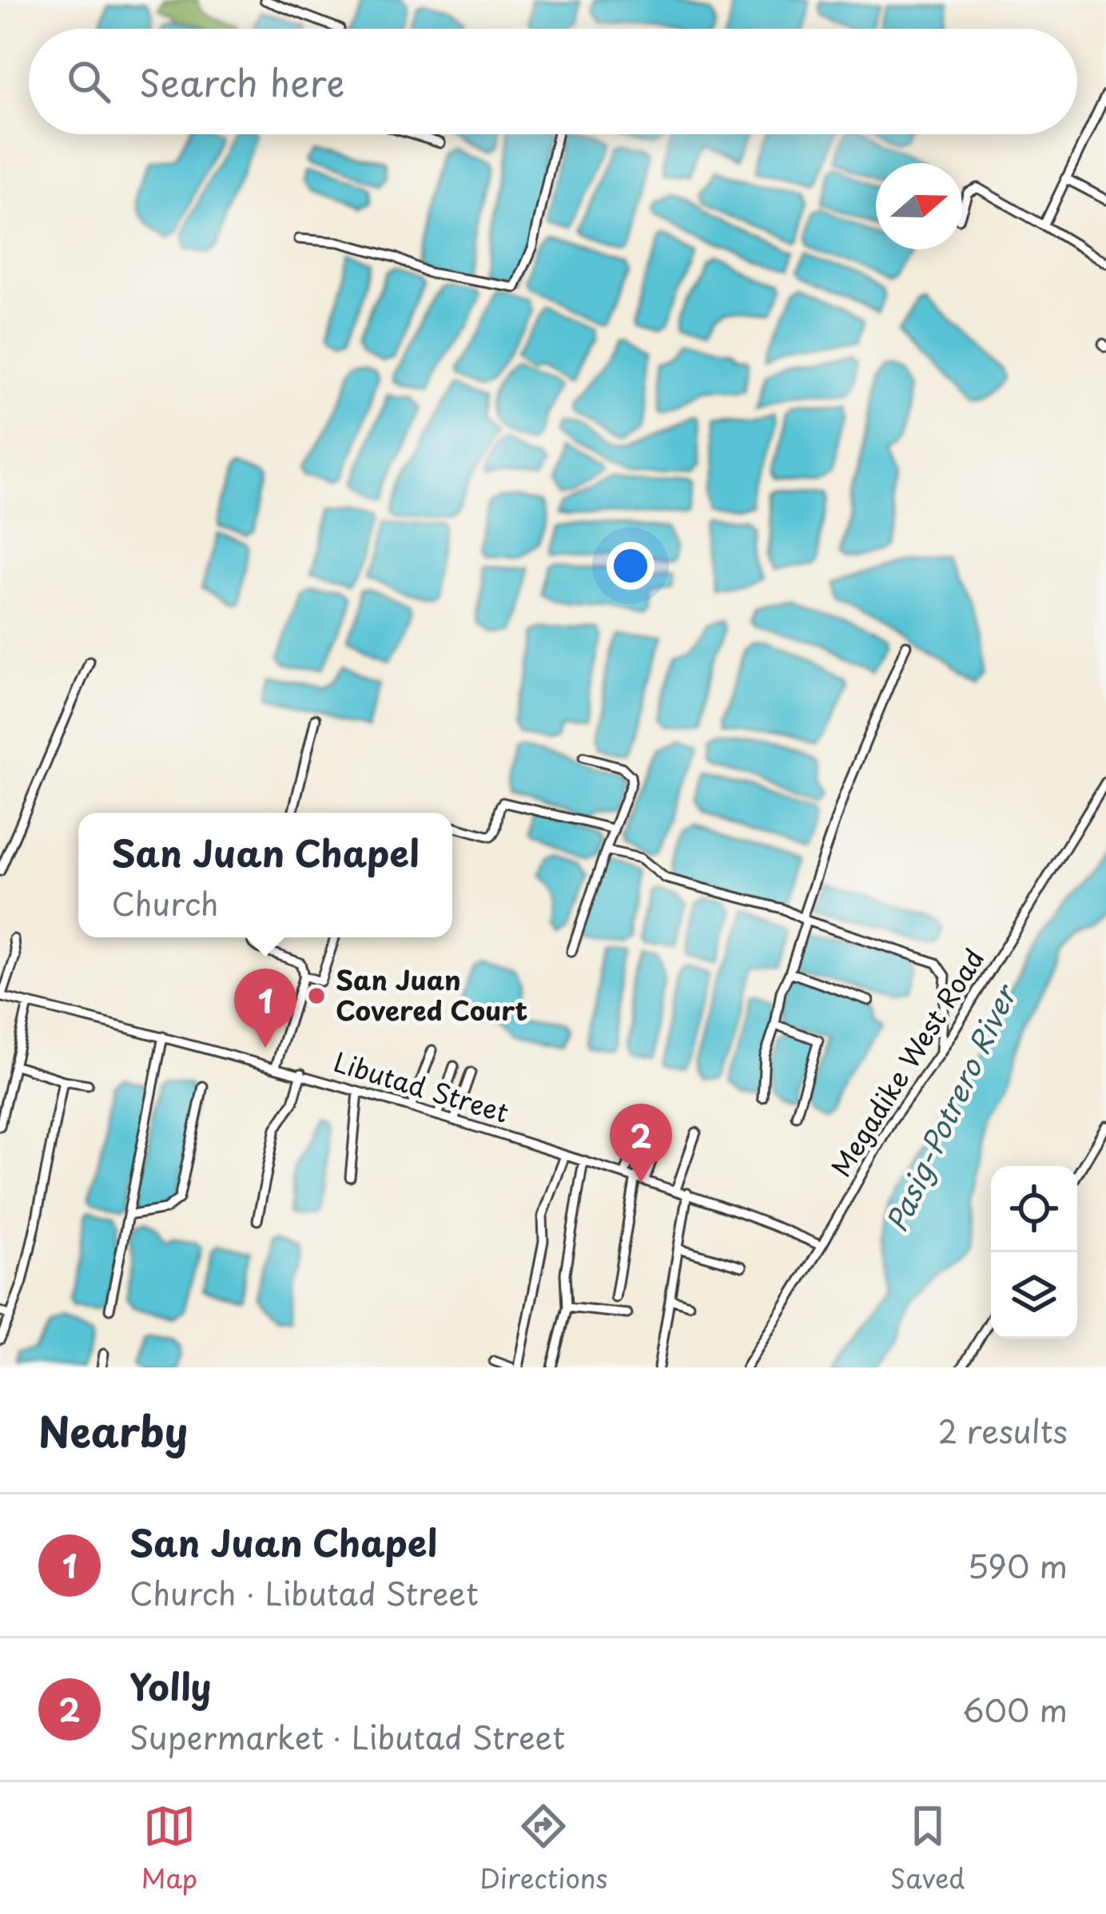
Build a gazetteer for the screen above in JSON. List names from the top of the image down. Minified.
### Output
{"streets":{"street":["Megadike West Road","Libutad Street"]},"crossings":[["Megadike West Road","Libutad Street"]],"water":["Pasig-Potrero River"],"places":["San Juan Covered Court"],"north":"right","page":{"search":"Search here","popup":["San Juan Chapel","Church"],"pins":["1","2"],"heading":["Nearby","2 results"],"list":[{"mark":"1","name":"San Juan Chapel","note":"Church · Libutad Street","value":"590 m"},{"mark":"2","name":"Yolly","note":"Supermarket · Libutad Street","value":"600 m"}],"nav":["Map","Directions","Saved"]}}
